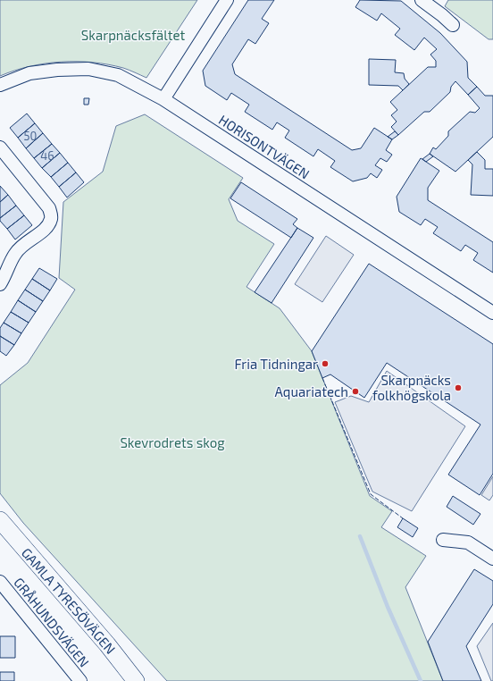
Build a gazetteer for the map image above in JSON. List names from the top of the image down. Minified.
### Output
{"streets":{"street":["HORISONTVÄGEN","GAMLA TYRESÖVÄGEN","GRÅHUNDSVÄGEN"]},"parks":["Skarpnäcksfältet","Skevrodrets skog"],"places":["Fria Tidningar","Skarpnäcks folkhögskola","Aquariatech"],"house_numbers":["50","46"]}
